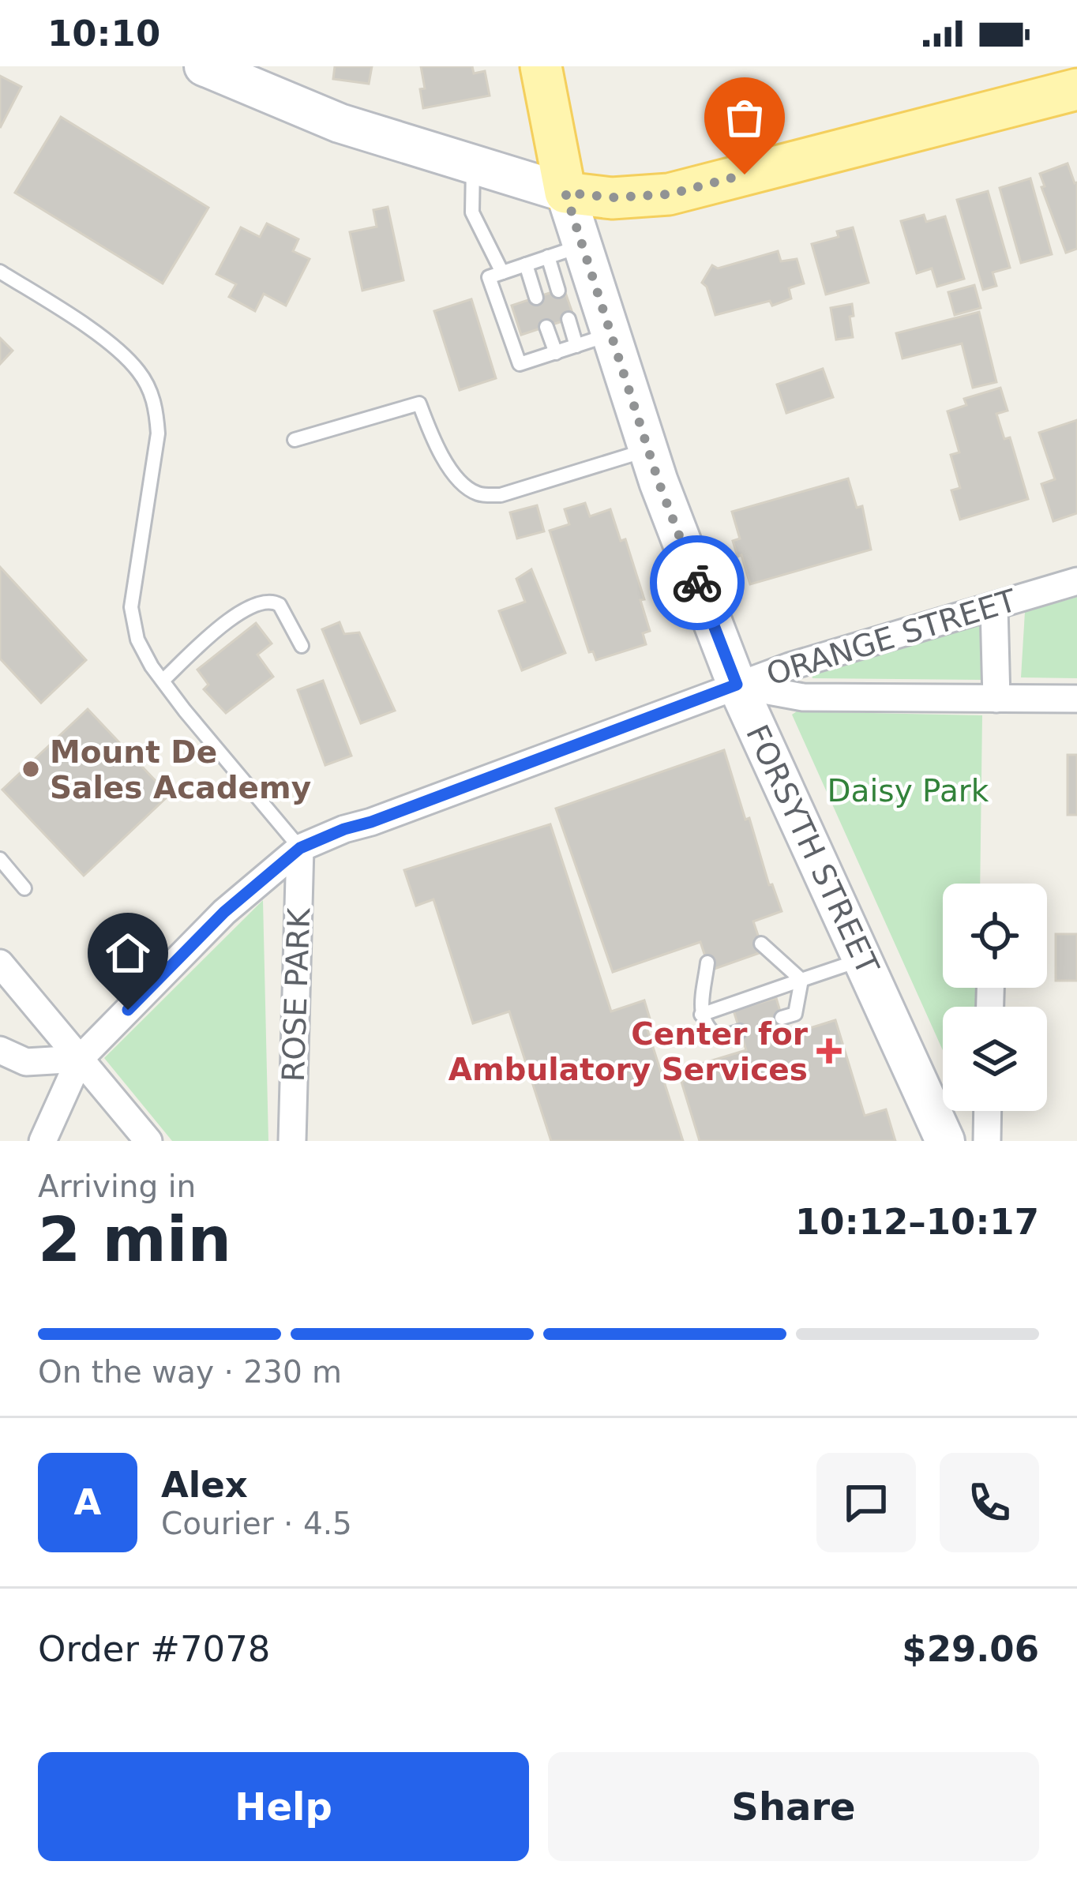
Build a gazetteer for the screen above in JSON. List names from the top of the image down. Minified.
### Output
{"streets":{"main road":["FORSYTH STREET"],"street":["ORANGE STREET","ROSE PARK"]},"crossings":[["ORANGE STREET","FORSYTH STREET"],["ORANGE STREET","ROSE PARK"]],"parks":["Daisy Park"],"places":{"other":["Mount De Sales Academy"],"health":["Center for Ambulatory Services"]},"page":{"status":"10:10","heading":["2 min","Arriving in","10:12–10:17"],"panel":["Alex","Courier · 4.5","Order #7078","$29.06"],"bar":"On the way · 230 m","round":"A","buttons":["Help","Share"]}}
